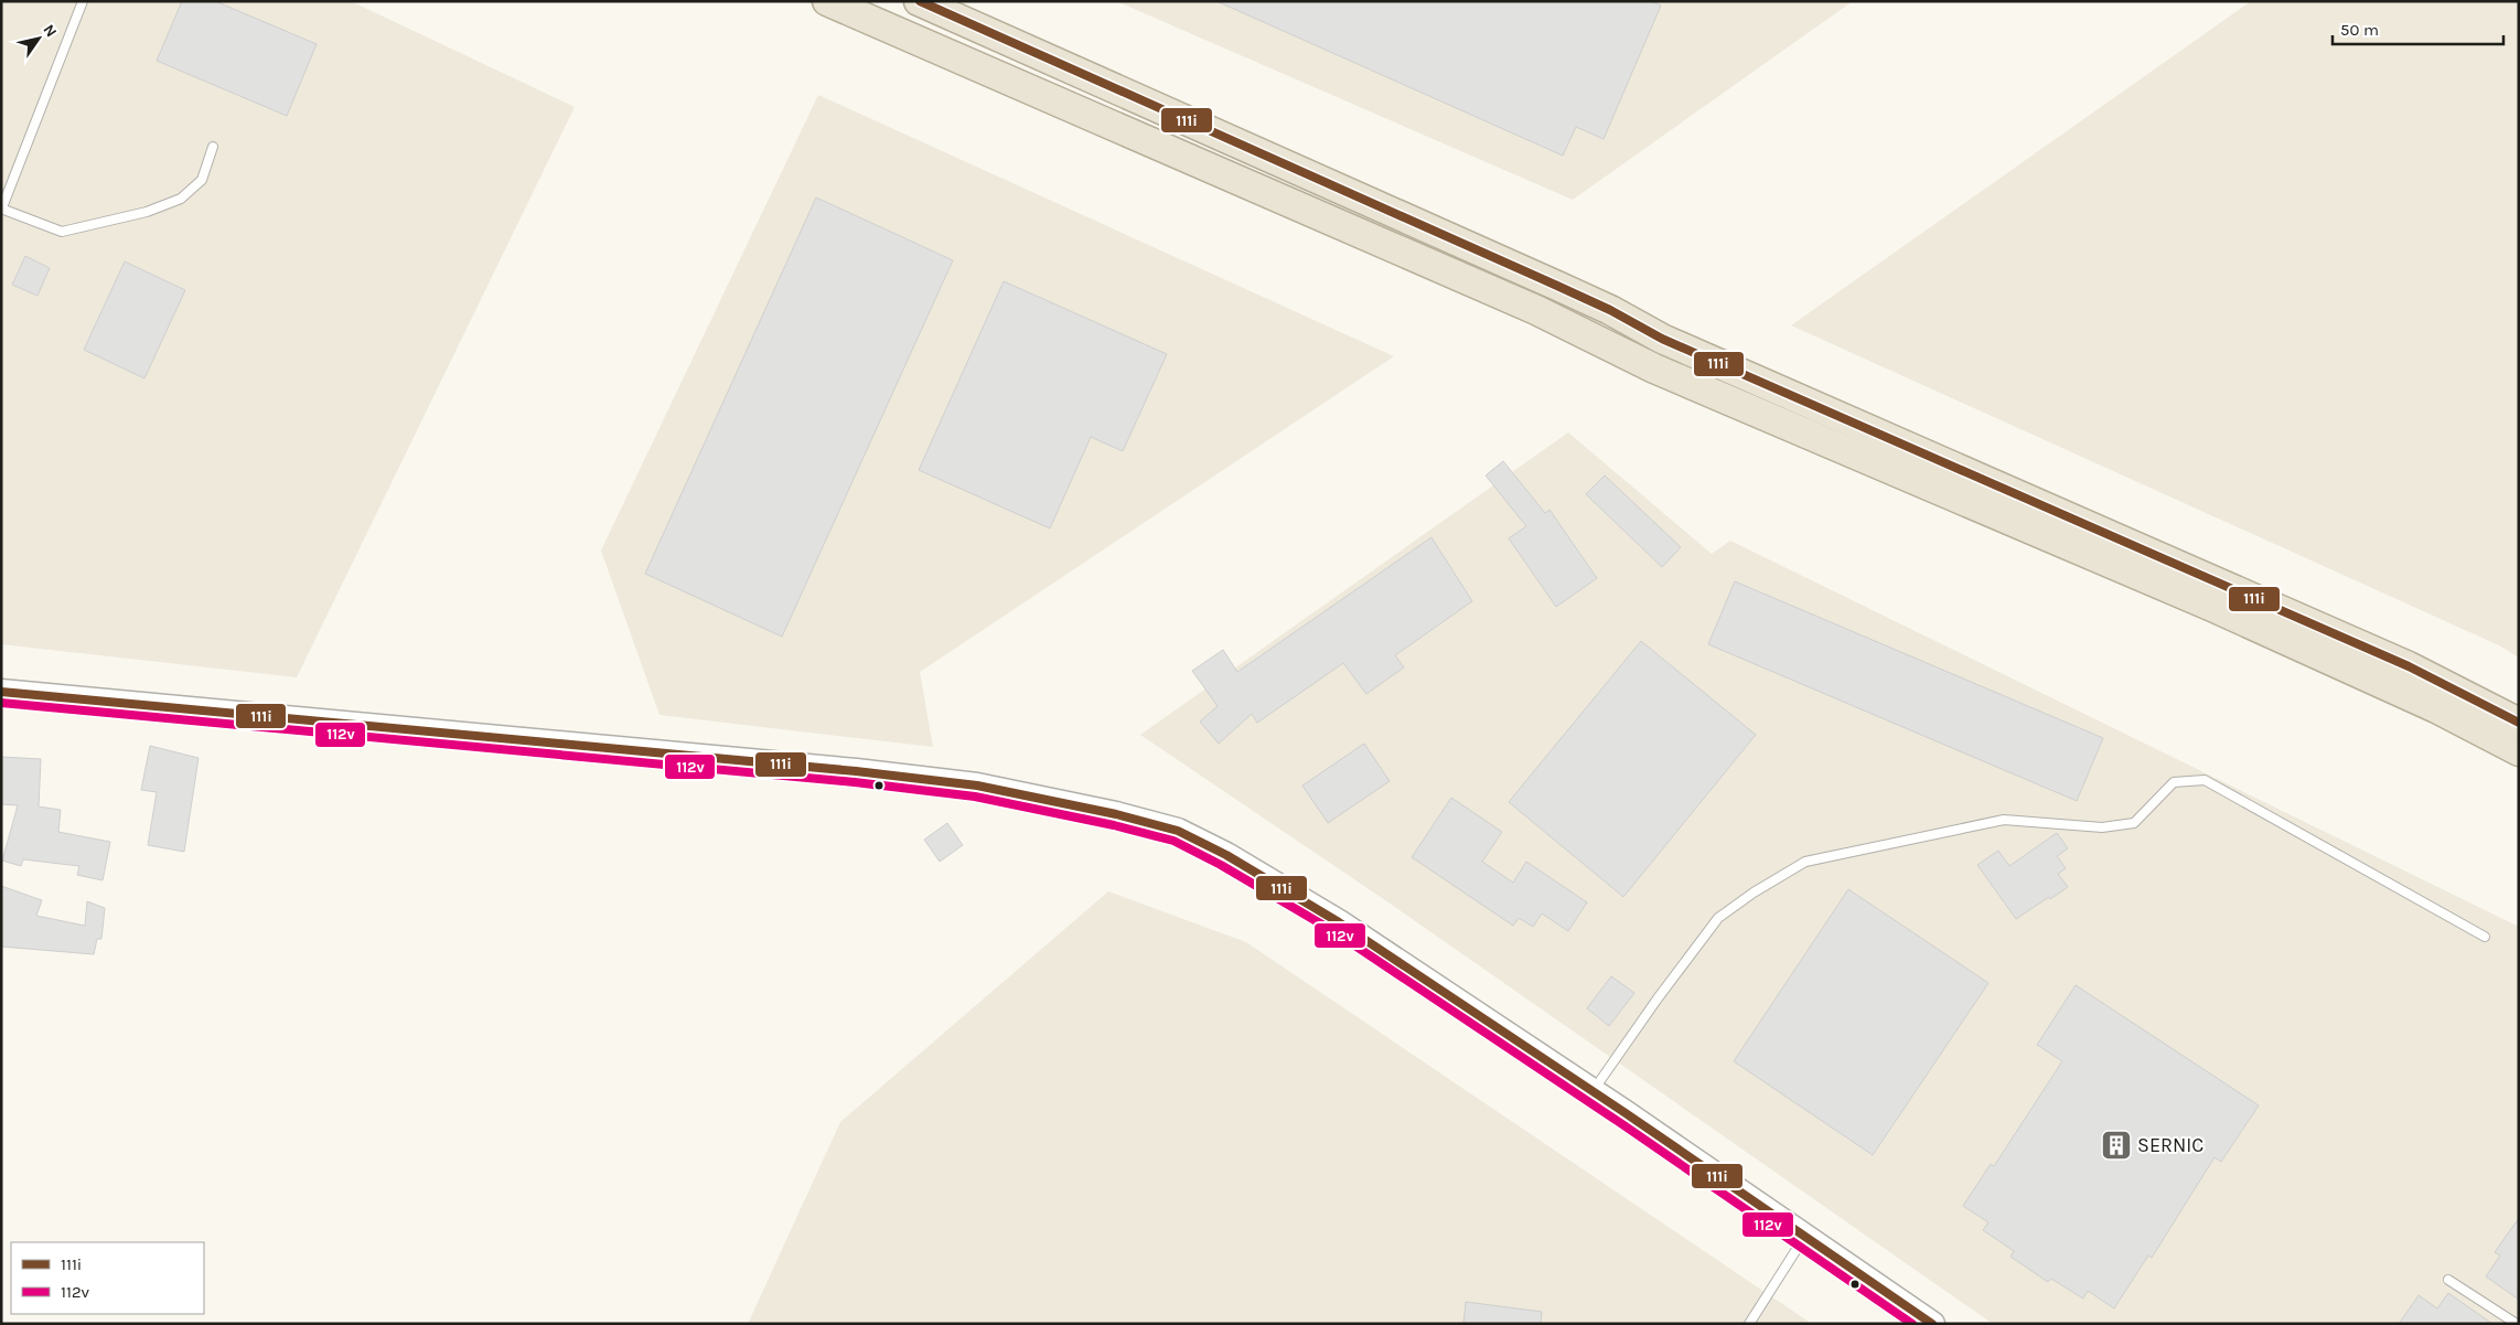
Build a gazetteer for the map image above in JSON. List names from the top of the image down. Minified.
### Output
{"places":{"building":["SERNIC"]},"lines":["transit line 111i","transit line 112v"],"legend":["111i","112v"],"scale_bar":"50 m","north":"top right"}
